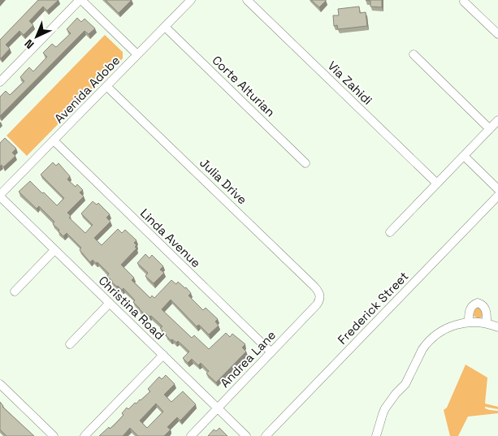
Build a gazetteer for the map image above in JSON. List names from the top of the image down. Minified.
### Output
{"streets":{"street":["Via Zahidi","Corte Alturian","Avenida Adobe","Julia Drive","Linda Avenue","Christina Road","Frederick Street","Andrea Lane"]},"crossings":[["Corte Alturian","Avenida Adobe"],["Avenida Adobe","Julia Drive"],["Avenida Adobe","Linda Avenue"],["Avenida Adobe","Christina Road"],["Julia Drive","Andrea Lane"],["Linda Avenue","Andrea Lane"],["Christina Road","Andrea Lane"]],"north":"bottom left"}
